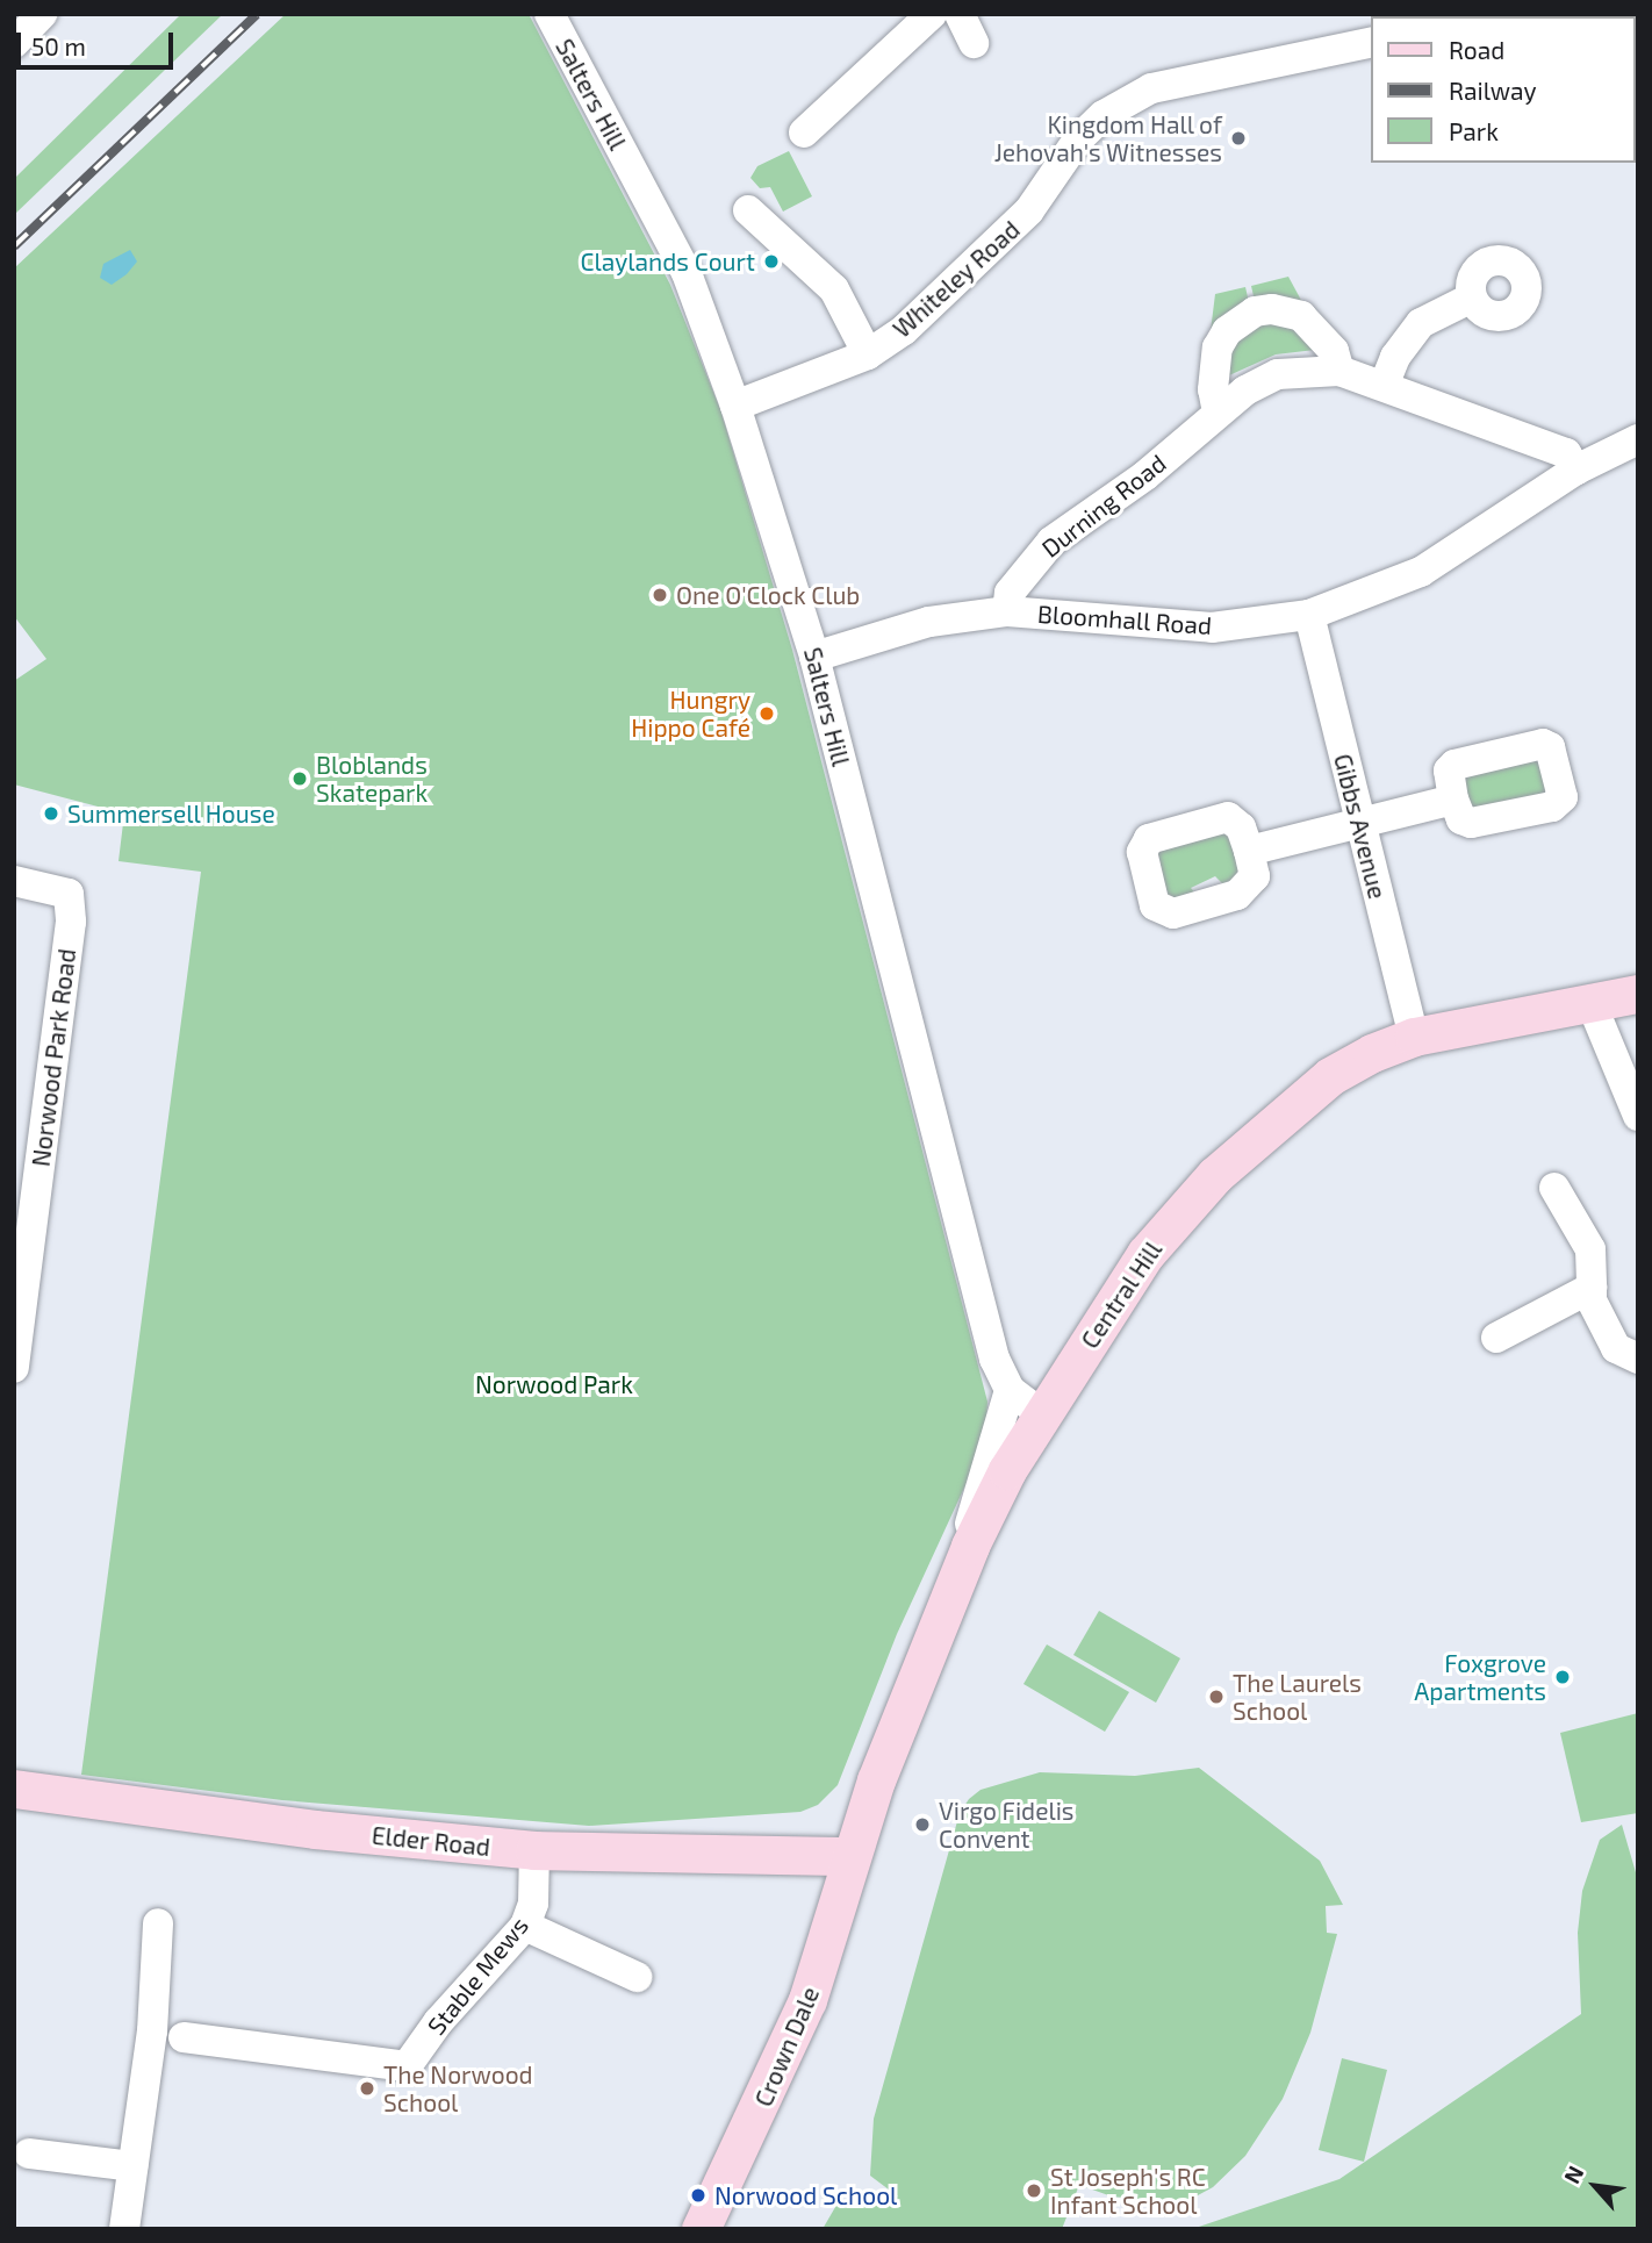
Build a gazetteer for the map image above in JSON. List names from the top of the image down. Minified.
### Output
{"streets":{"main road":["Central Hill","Elder Road","Crown Dale"],"street":["Salters Hill","Whiteley Road","Durning Road","Bloomhall Road","Gibbs Avenue","Norwood Park Road","Stable Mews"]},"crossings":[["Salters Hill","Whiteley Road"],["Salters Hill","Bloomhall Road"],["Durning Road","Bloomhall Road"],["Bloomhall Road","Gibbs Avenue"],["Gibbs Avenue","Central Hill"],["Central Hill","Elder Road"],["Central Hill","Crown Dale"],["Elder Road","Stable Mews"],["Elder Road","Crown Dale"]],"parks":["Norwood Park"],"places":["Kingdom Hall of Jehovah's Witnesses","Claylands Court","One O'Clock Club","Hungry Hippo Café","Bloblands Skatepark","Summersell House","Foxgrove Apartments","The Laurels School","Virgo Fidelis Convent","The Norwood School","St Joseph's RC Infant School","Norwood School"],"legend":["Road","Railway","Park"],"scale_bar":"50 m","north":"top left"}
